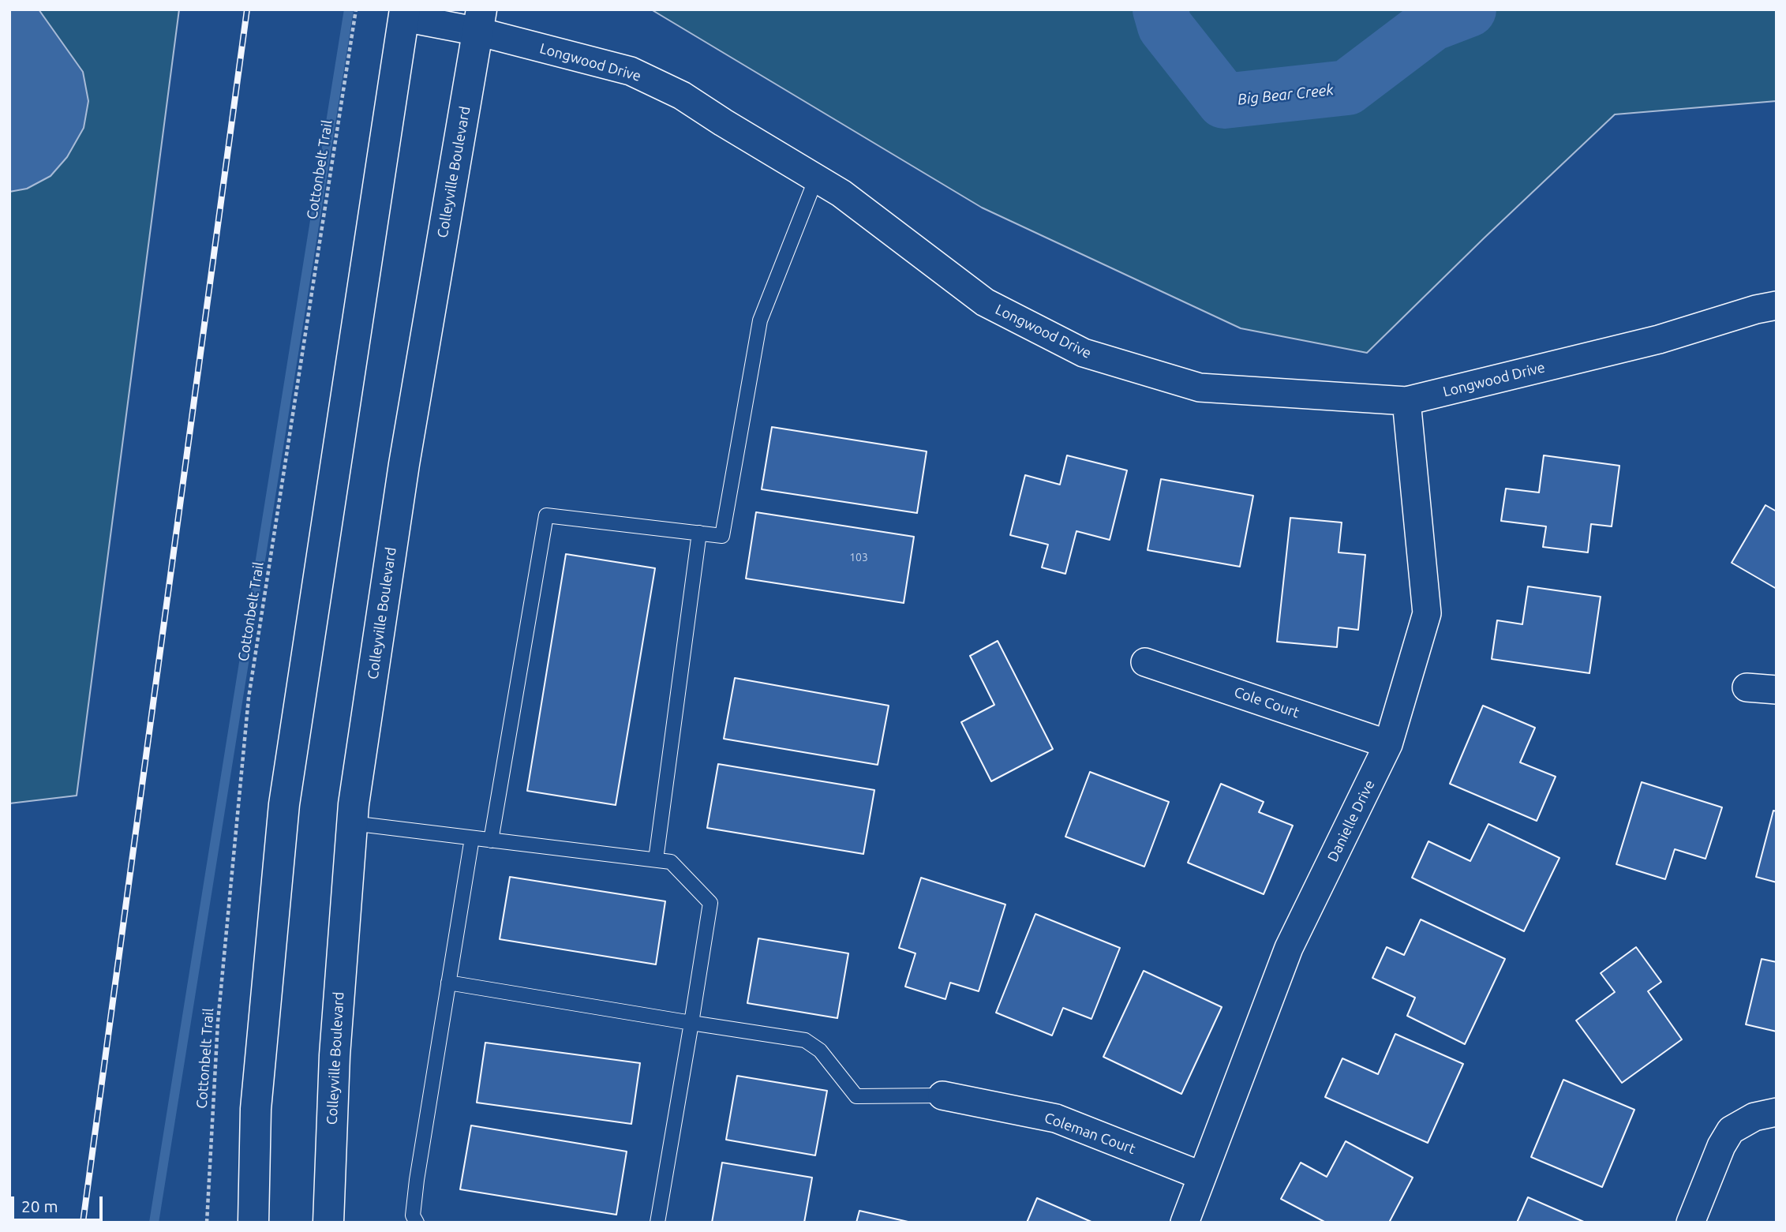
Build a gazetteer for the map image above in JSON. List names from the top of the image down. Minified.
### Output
{"streets":{"main road":["Colleyville Boulevard"],"street":["Longwood Drive","Cole Court","Danielle Drive","Coleman Court"],"path":["Cottonbelt Trail"]},"crossings":[["Longwood Drive","Colleyville Boulevard"],["Longwood Drive","Danielle Drive"],["Cole Court","Danielle Drive"],["Danielle Drive","Coleman Court"]],"water":["Big Bear Creek"],"house_numbers":["103"],"scale_bar":"20 m"}
